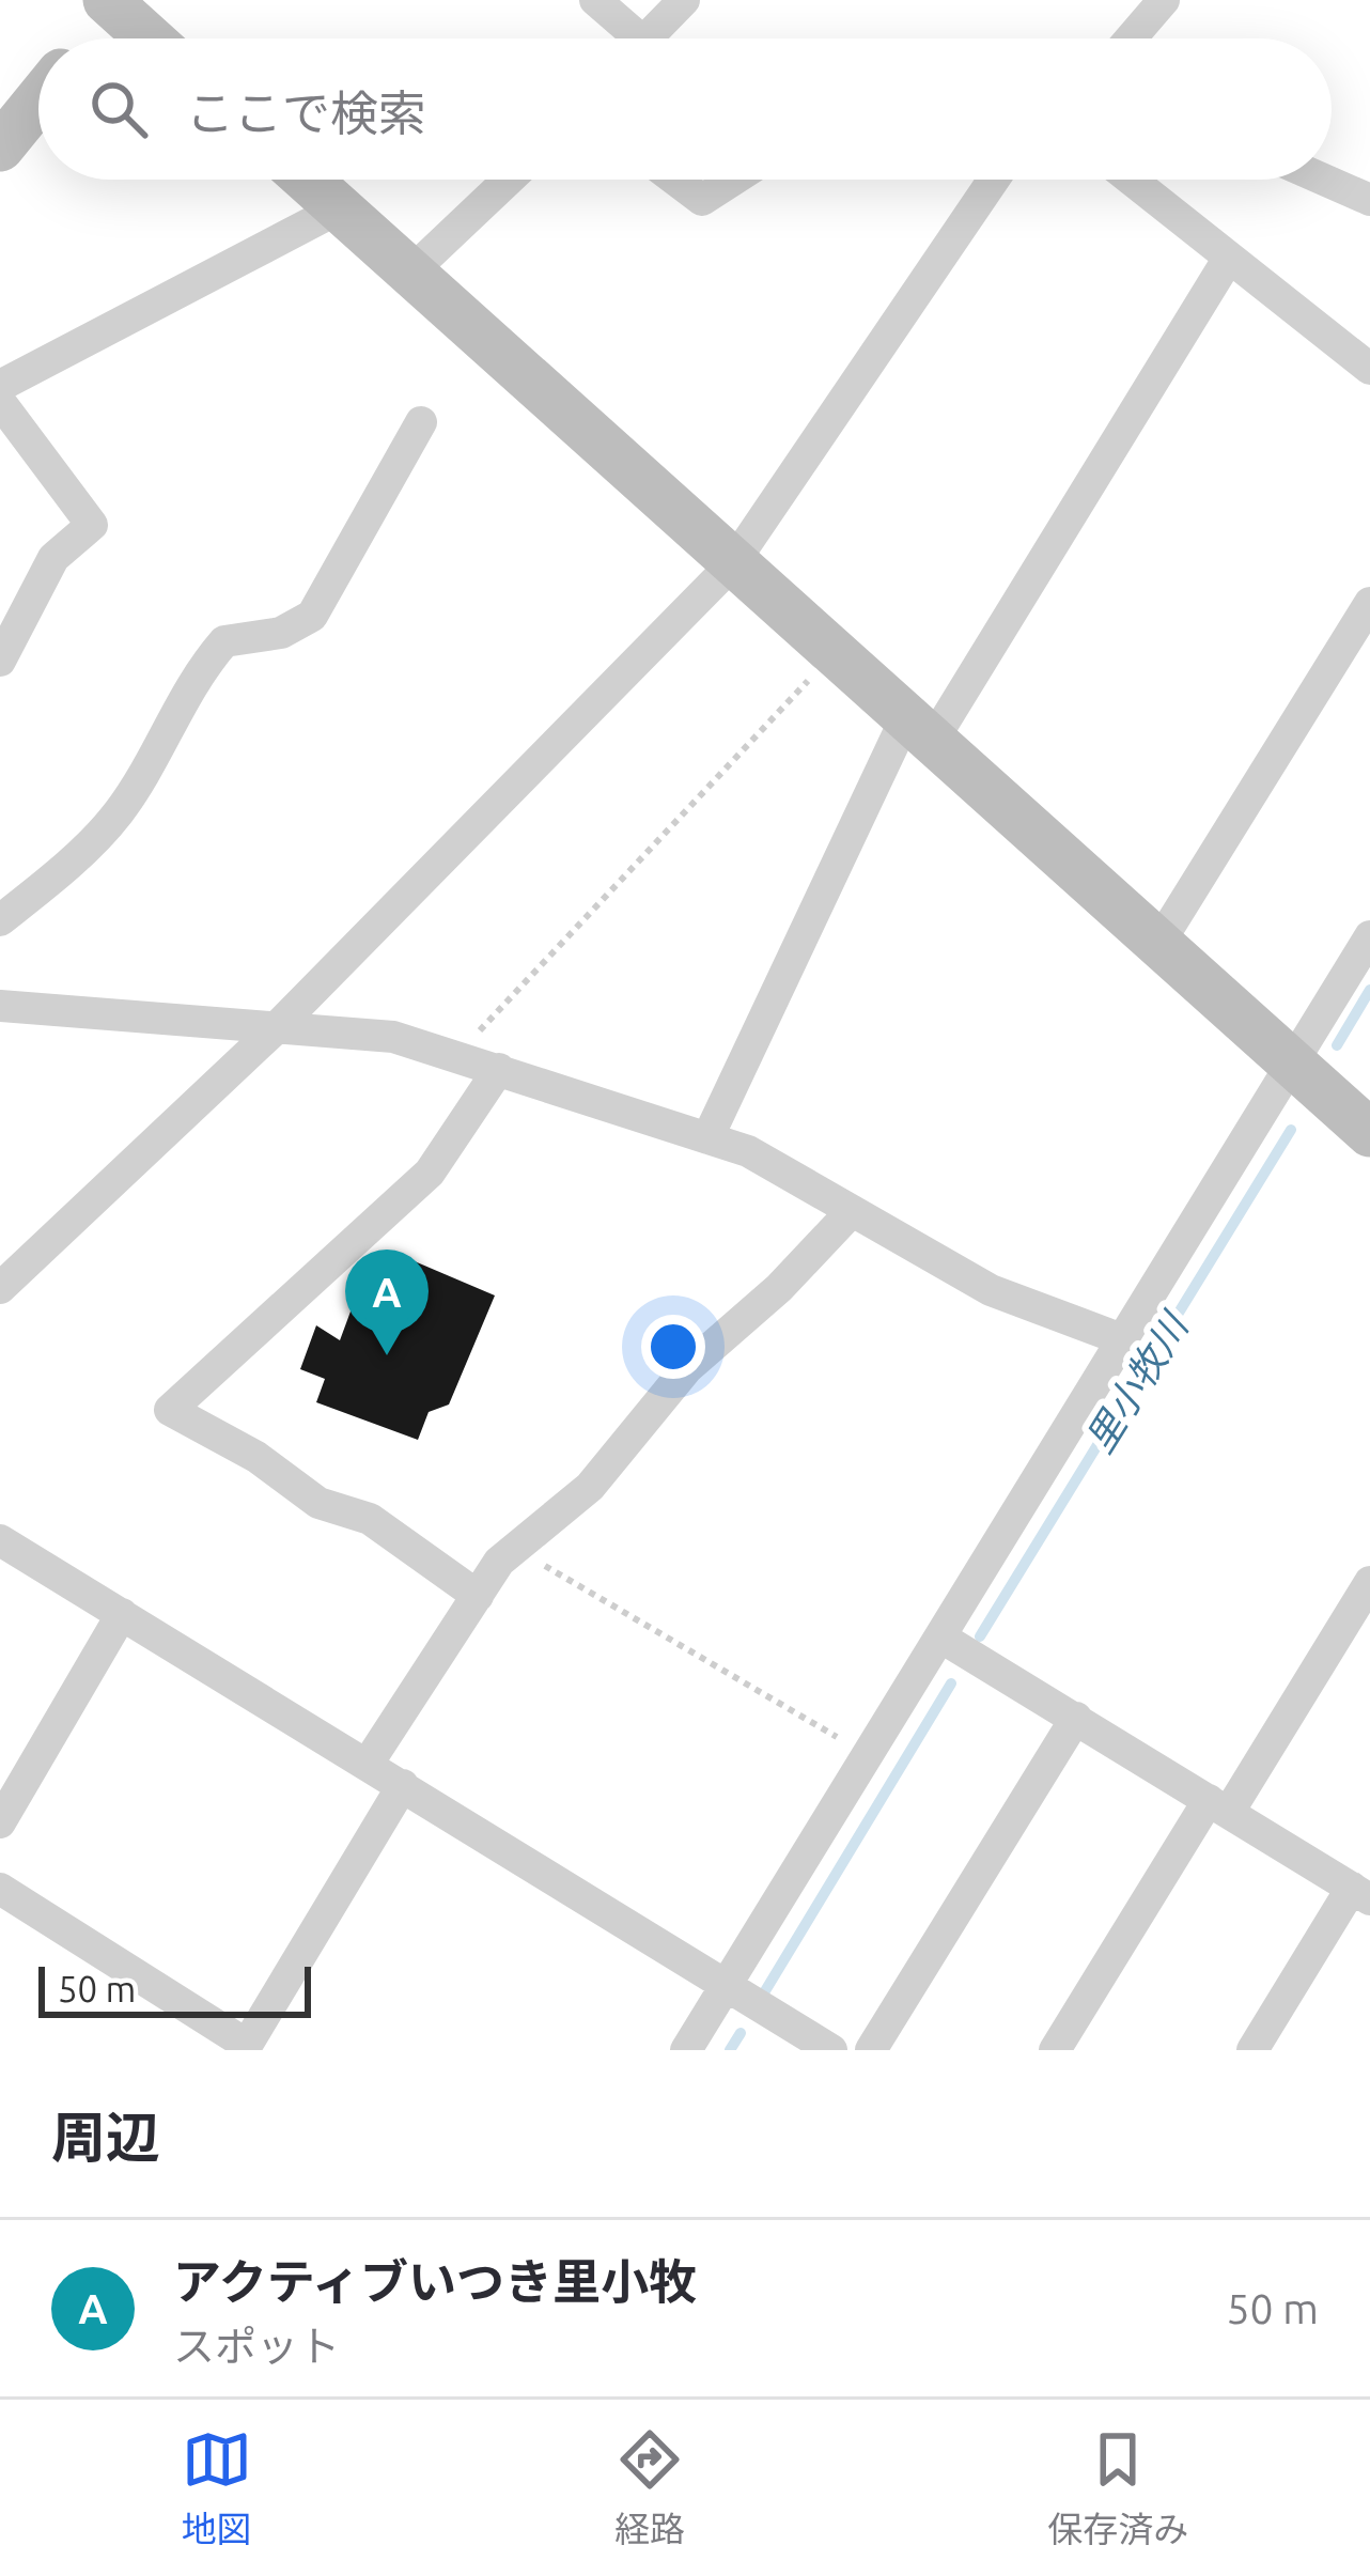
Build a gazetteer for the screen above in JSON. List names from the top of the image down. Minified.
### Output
{"water":["里小牧川"],"scale_bar":"50 m","page":{"search":"ここで検索","pins":"A","scale":"50 m","heading":"周辺","list":[{"mark":"A","name":"アクティブいつき里小牧","note":"スポット","value":"50 m"}],"nav":["地図","経路","保存済み"]}}
